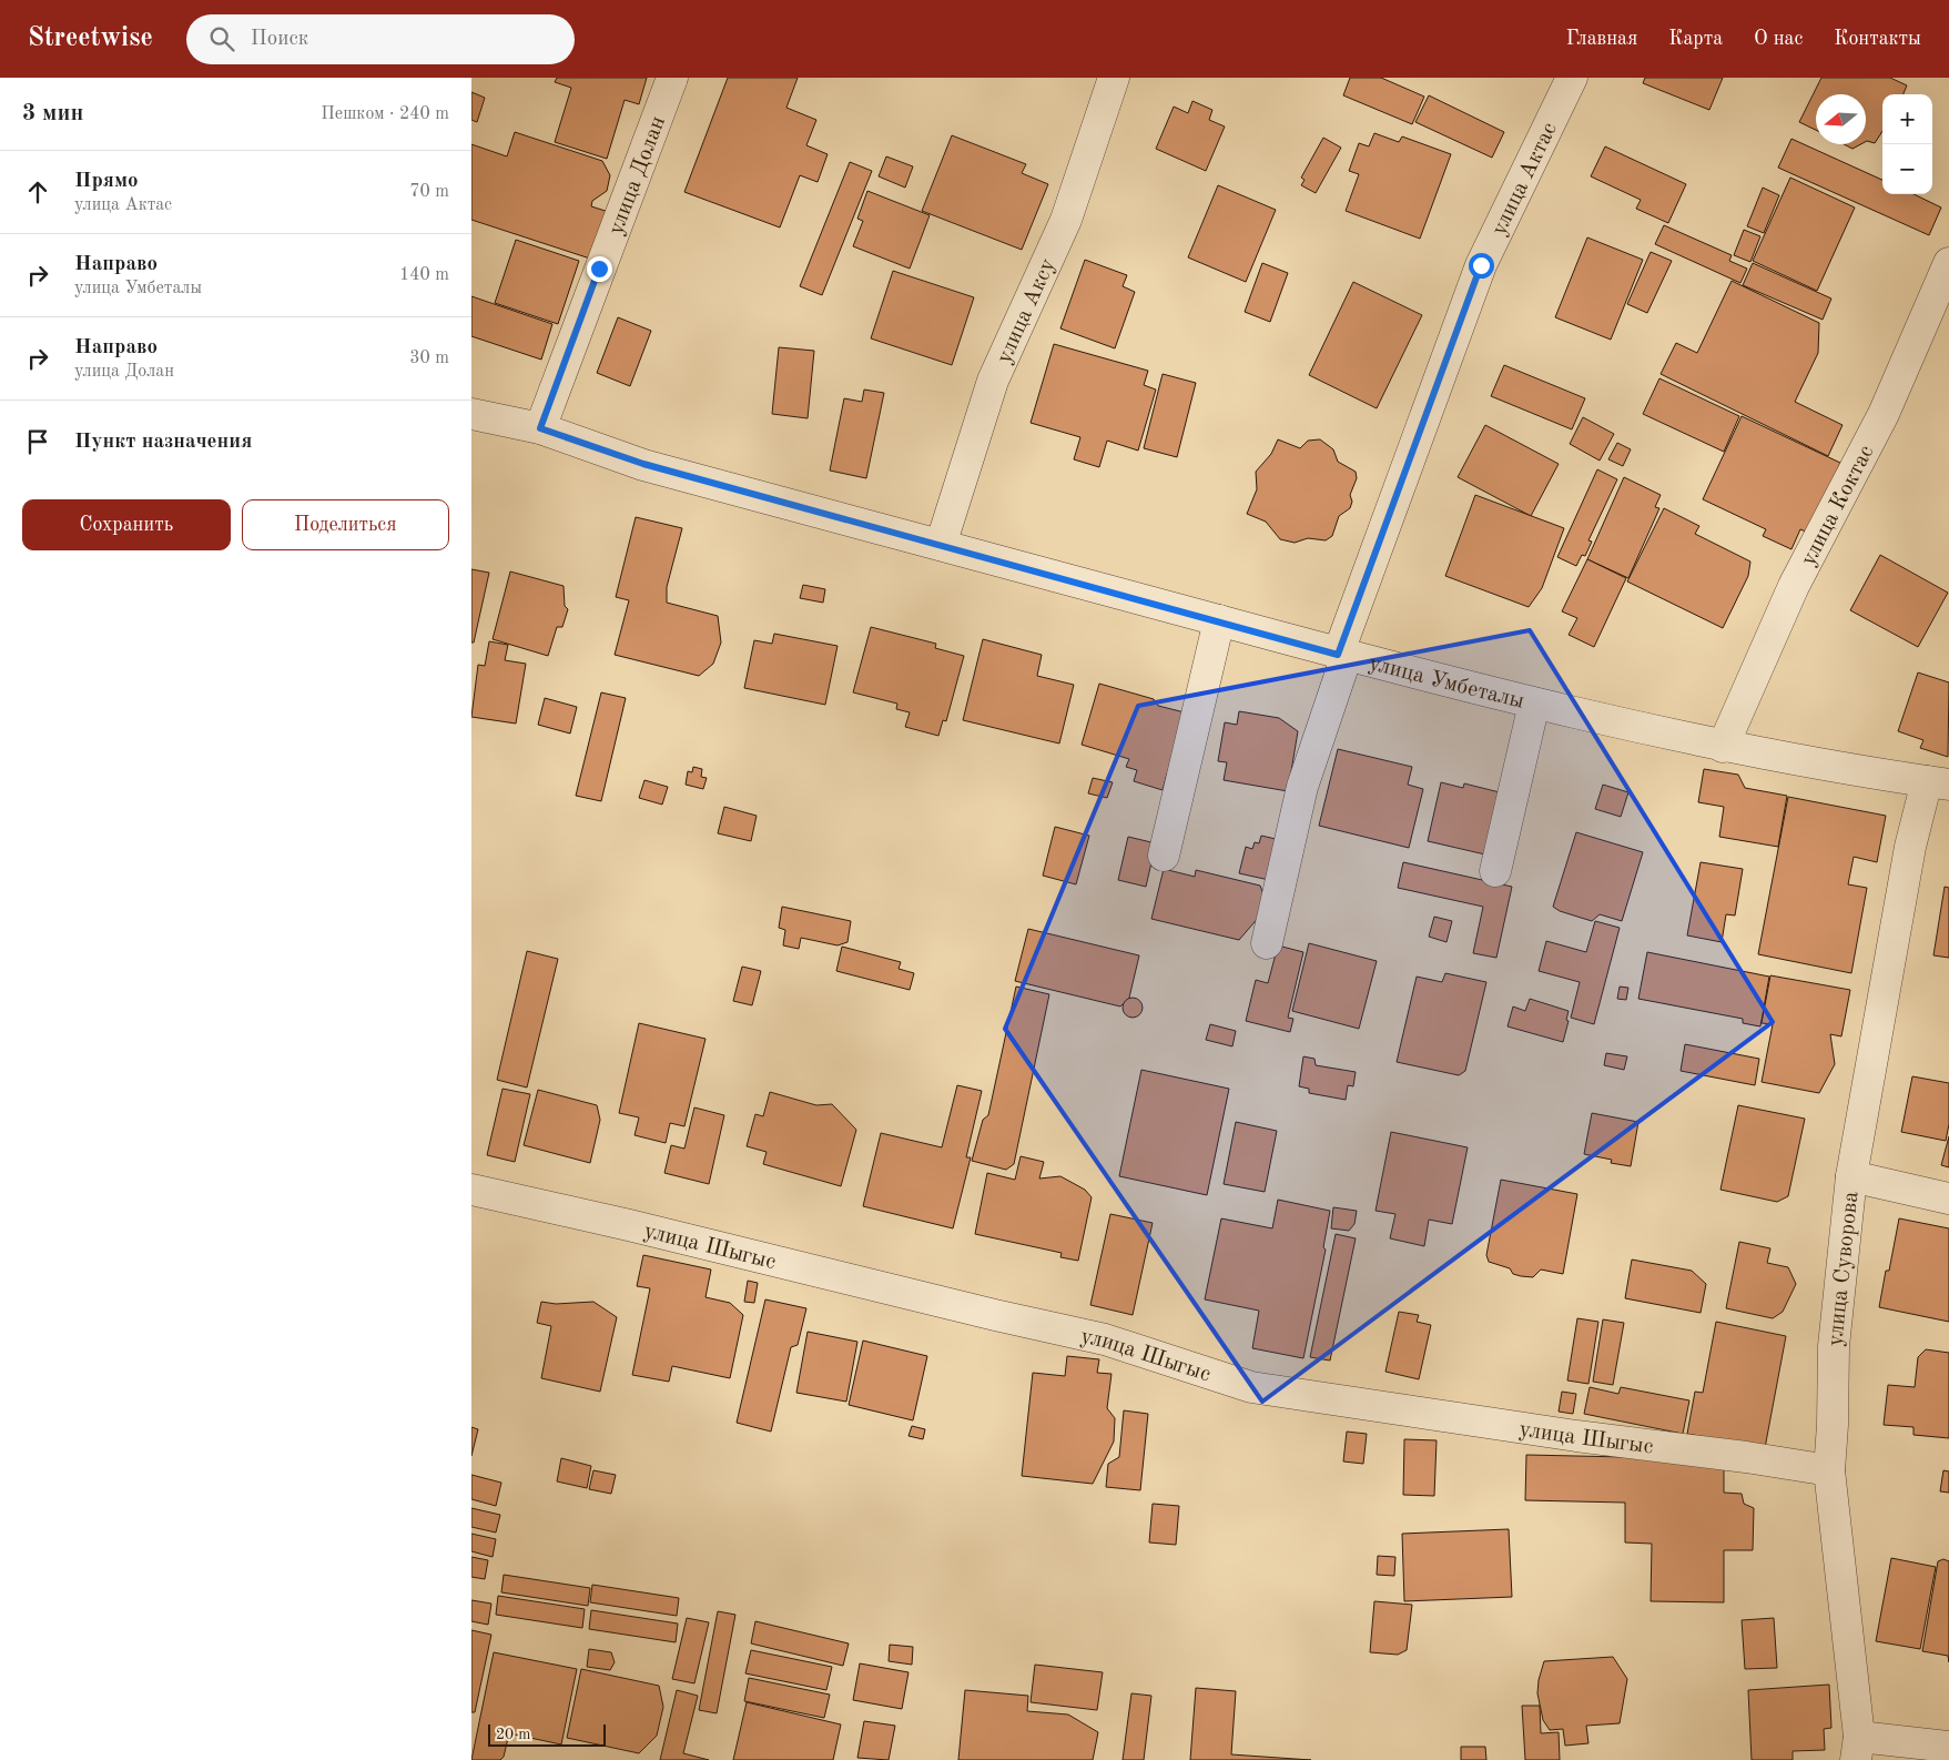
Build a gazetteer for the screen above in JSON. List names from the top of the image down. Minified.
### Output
{"streets":{"street":["улица Долан","улица Актас","улица Аксу","улица Коктас","улица Умбеталы","улица Шыгыс","улица Суворова"]},"crossings":[["улица Долан","улица Умбеталы"],["улица Актас","улица Умбеталы"],["улица Аксу","улица Умбеталы"],["улица Коктас","улица Умбеталы"],["улица Умбеталы","улица Суворова"],["улица Шыгыс","улица Суворова"]],"scale_bar":"20 m","north":"left","page":{"header":"Streetwise","search":"Поиск","nav":["Главная","Карта","О нас","Контакты"],"heading":["3 мин","Пешком · 240 m"],"map_buttons":["+","−"],"list":[["Прямо","улица Актас","70 m"],["Направо","улица Умбеталы","140 m"],["Направо","улица Долан","30 m"],"Пункт назначения"],"buttons":["Сохранить","Поделиться"],"scale":"20 m"}}
